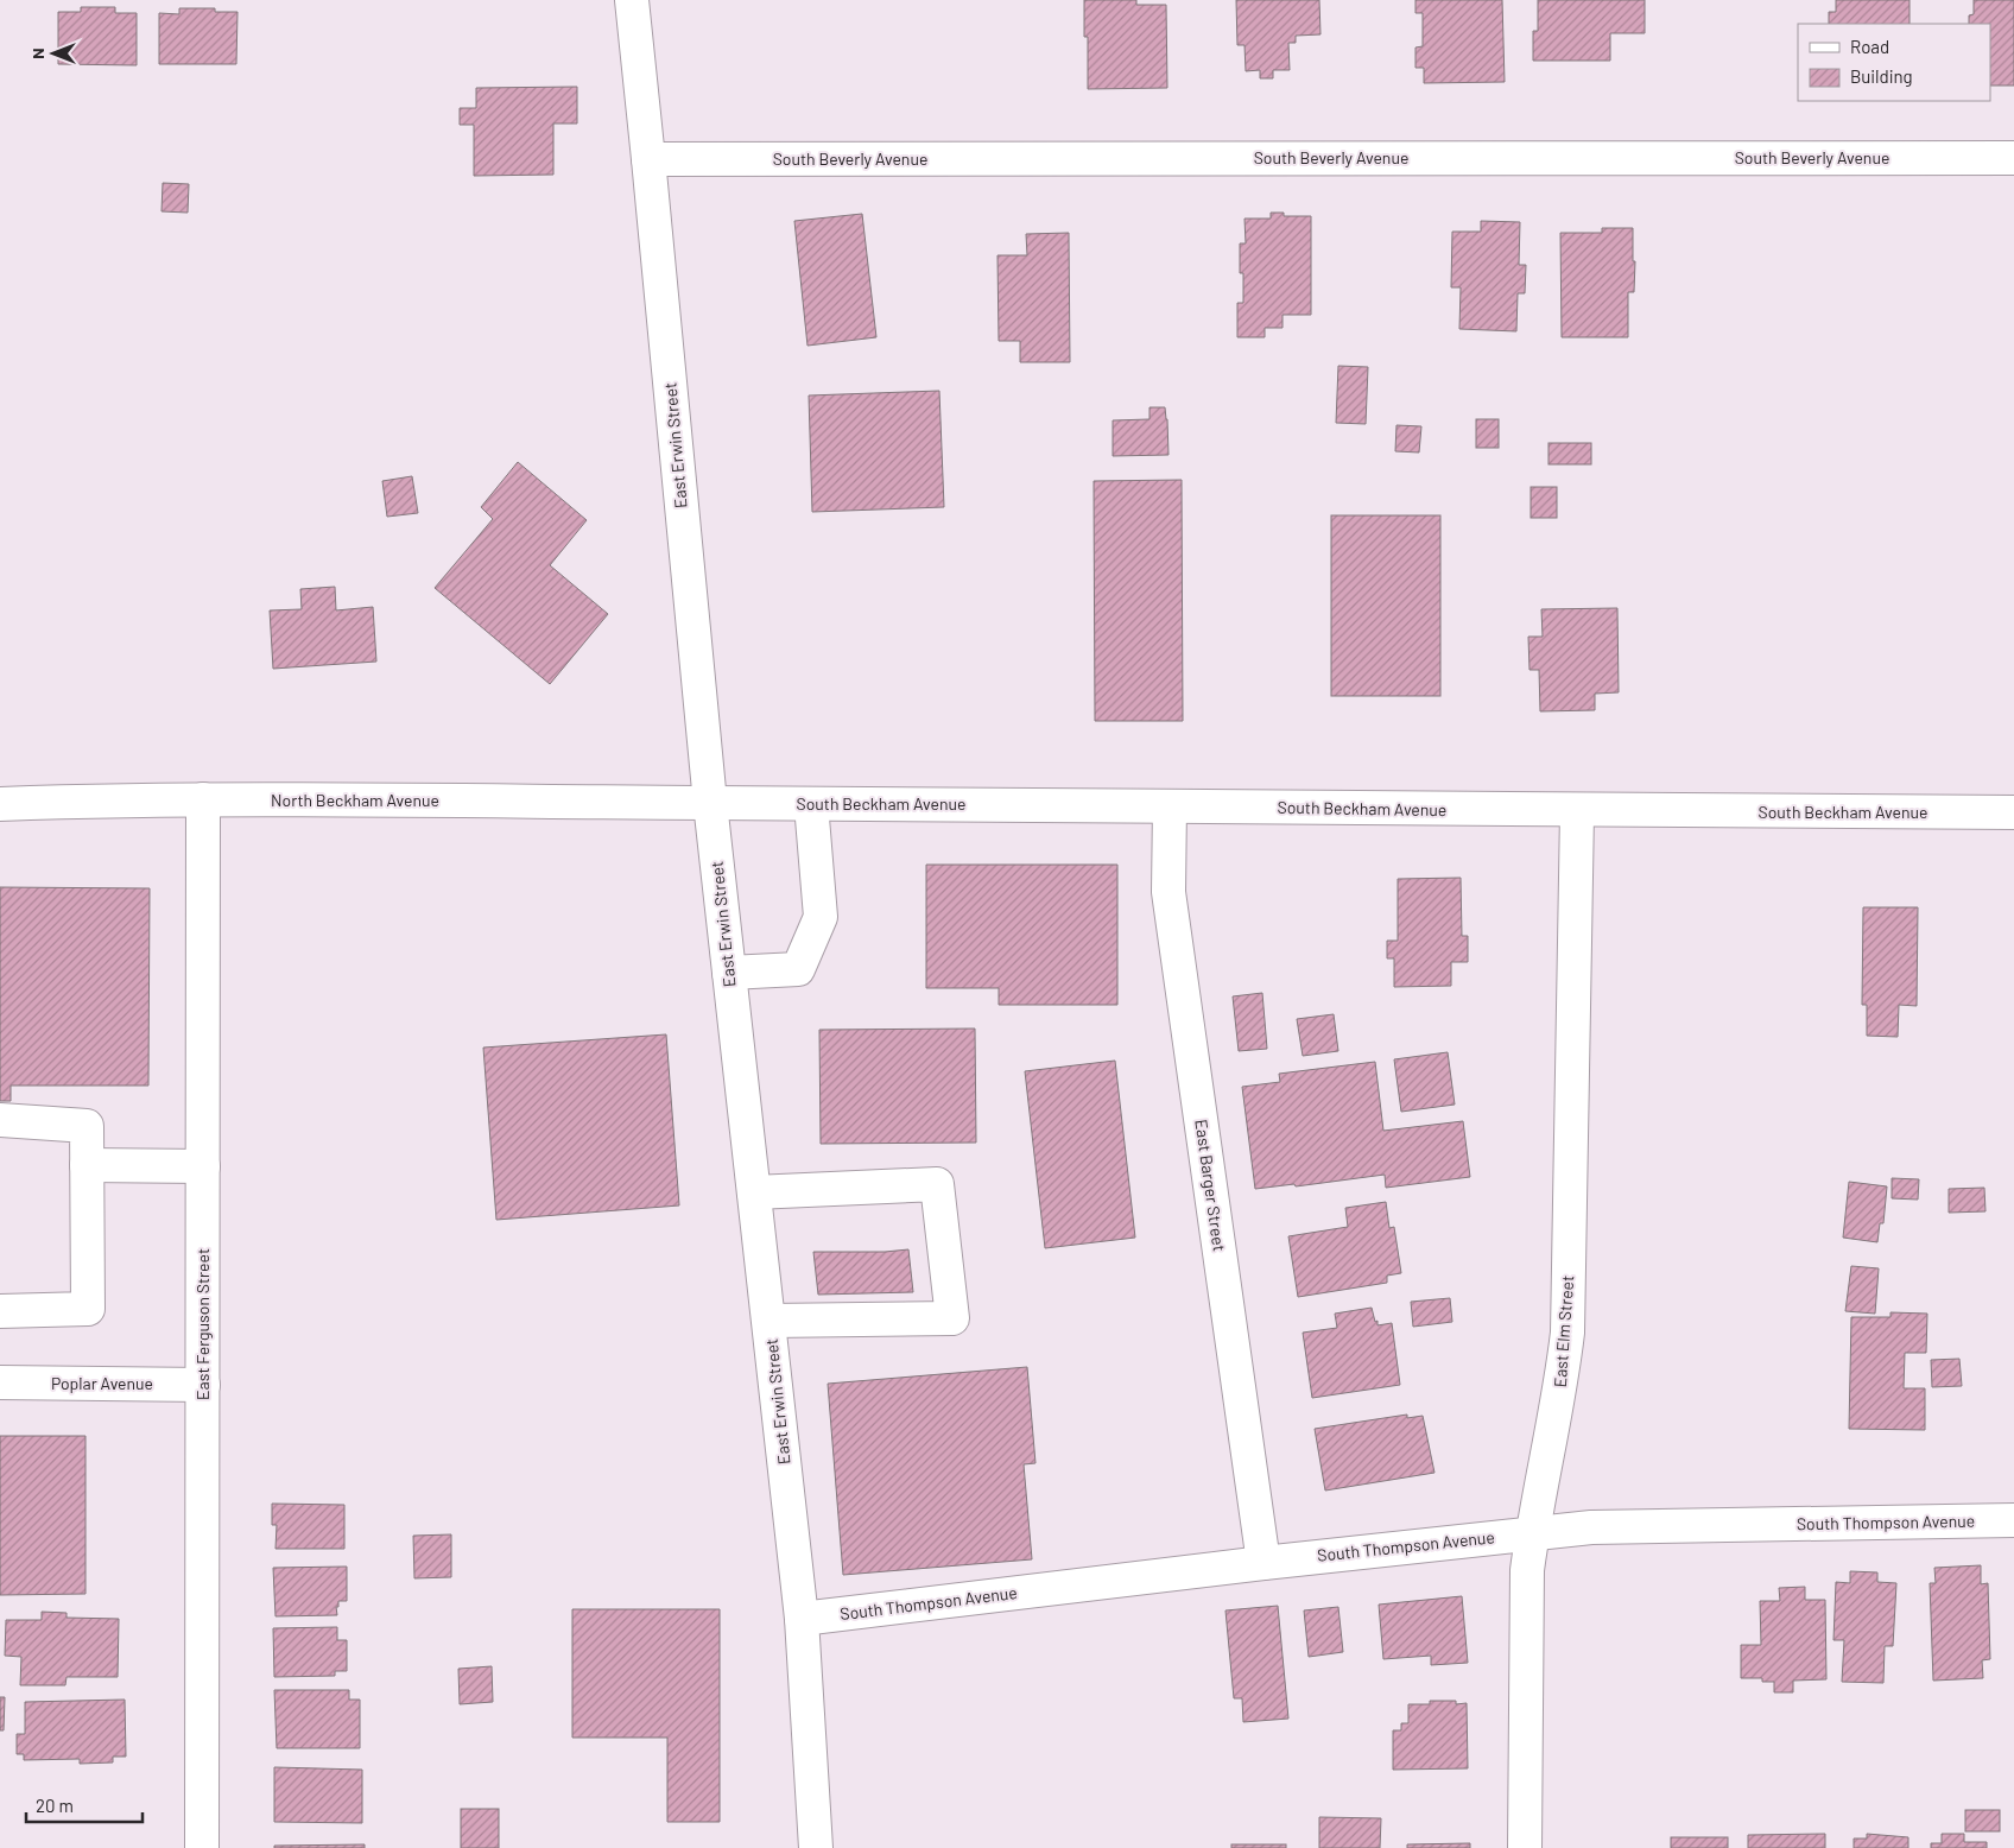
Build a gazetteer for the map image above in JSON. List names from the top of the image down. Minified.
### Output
{"streets":{"street":["South Beverly Avenue","East Erwin Street","North Beckham Avenue","South Beckham Avenue","East Barger Street","East Ferguson Street","East Elm Street","Poplar Avenue","South Thompson Avenue"]},"crossings":[["South Beverly Avenue","East Erwin Street"],["East Erwin Street","North Beckham Avenue"],["East Erwin Street","South Beckham Avenue"],["East Erwin Street","South Thompson Avenue"],["North Beckham Avenue","South Beckham Avenue"],["North Beckham Avenue","East Ferguson Street"],["South Beckham Avenue","East Barger Street"],["South Beckham Avenue","East Elm Street"],["East Barger Street","South Thompson Avenue"],["East Ferguson Street","Poplar Avenue"],["East Elm Street","South Thompson Avenue"]],"legend":["Road","Building"],"scale_bar":"20 m","north":"left"}
